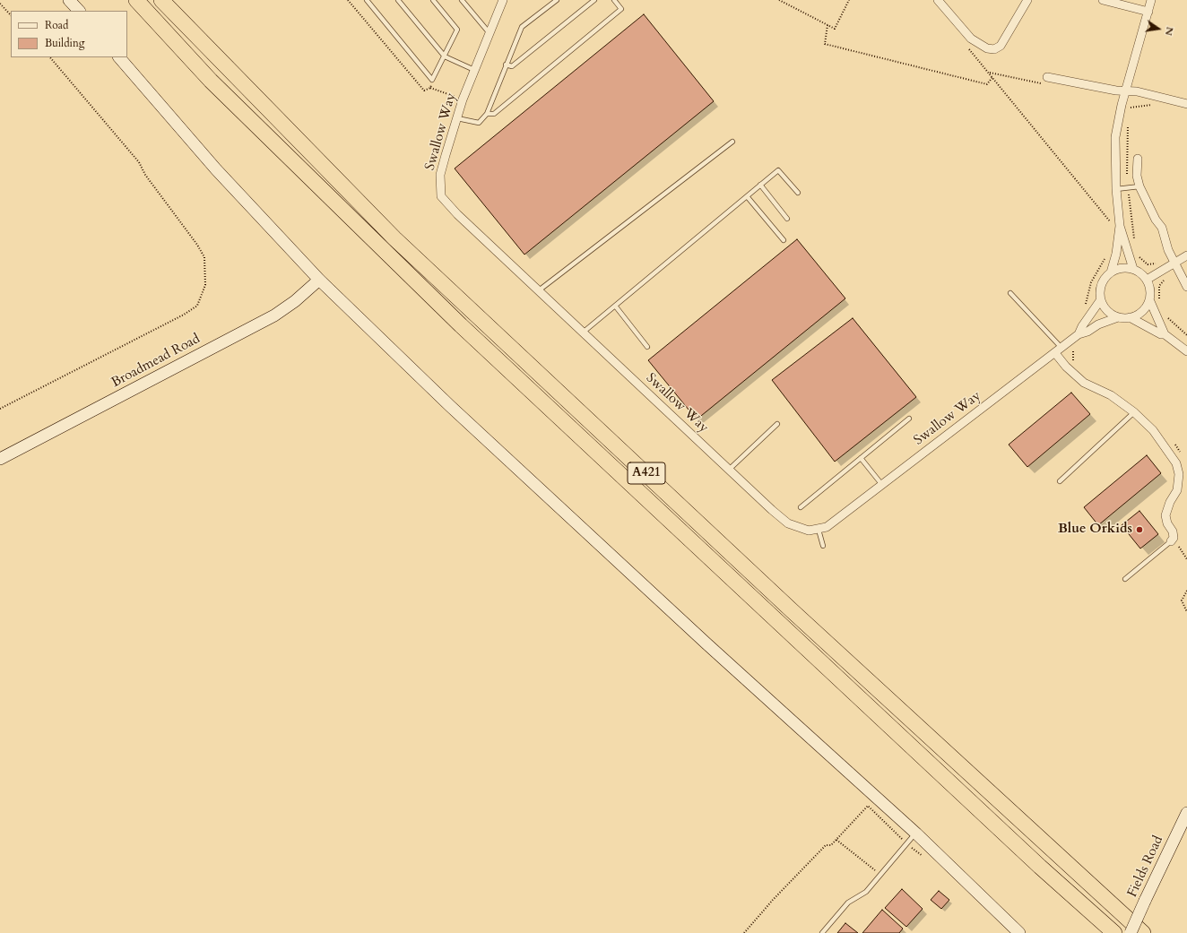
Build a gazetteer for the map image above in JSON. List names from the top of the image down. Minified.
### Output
{"streets":{"highway":["A421"],"street":["Swallow Way","Broadmead Road","Fields Road"]},"places":["Blue Orkids"],"legend":["Road","Building"],"north":"right"}
